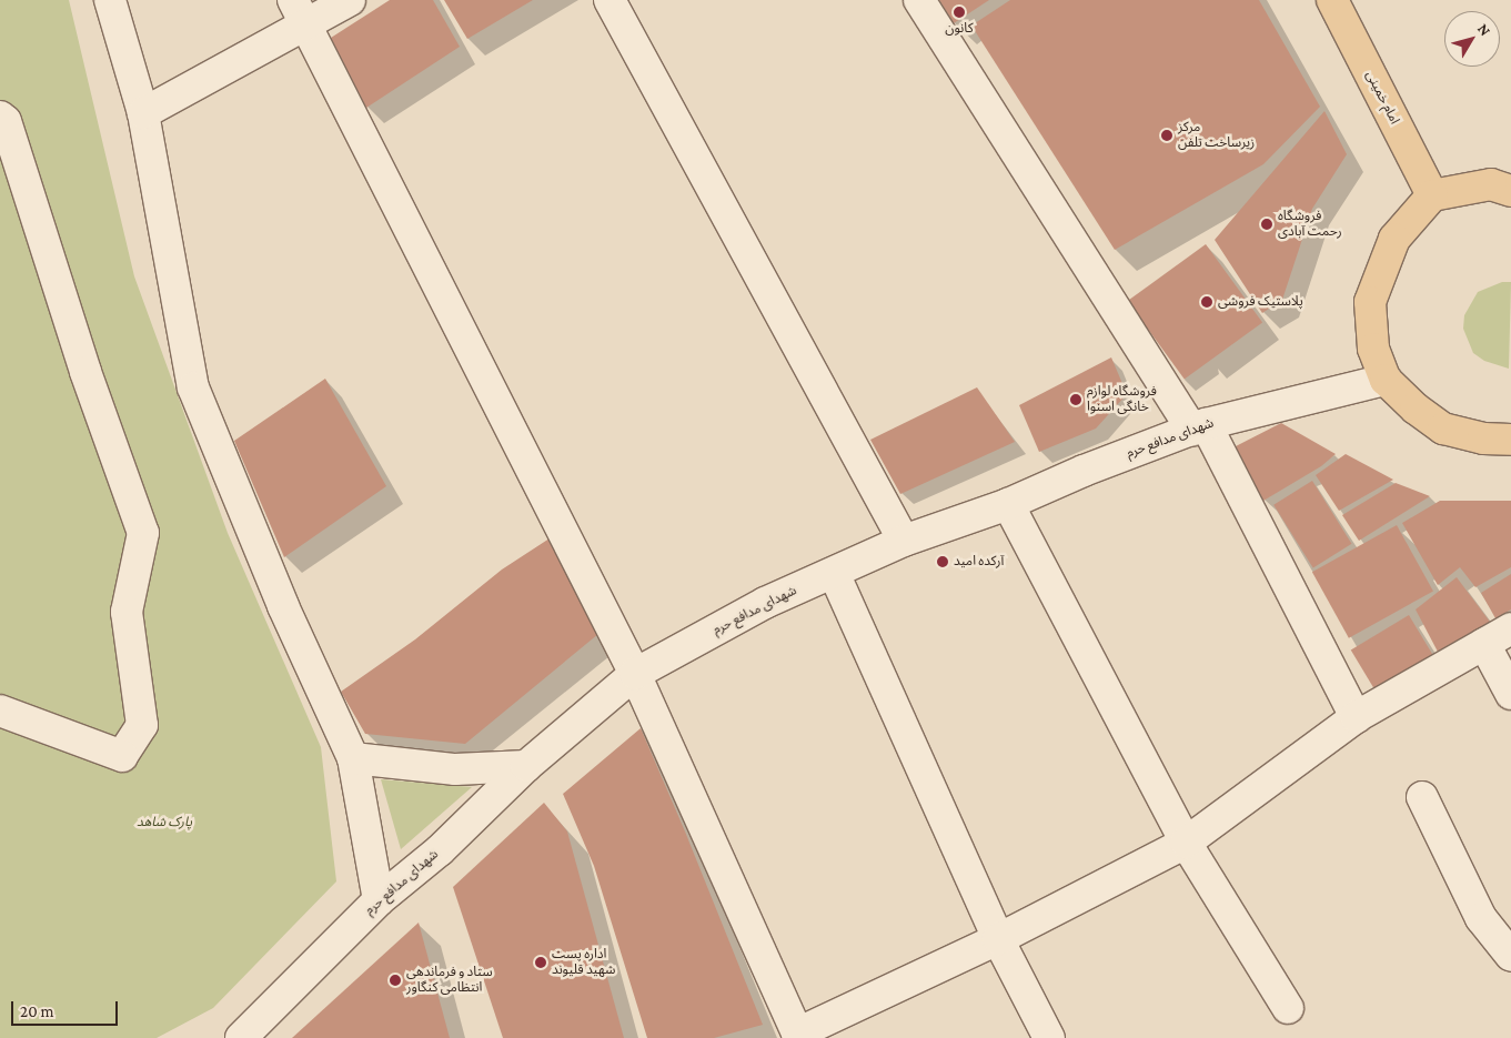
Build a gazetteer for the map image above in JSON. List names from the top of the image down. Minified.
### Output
{"streets":{"main road":["امام خمینی"],"street":["شهدای مدافع حرم"]},"parks":["پارک شاهد"],"places":["کانون","مرکز زیرساخت تلفن","فروشگاه رحمت آبادی","پلاستیک فروشی","فروشگاه لوازم خانگی اسنوا","آرکده امید","اداره پست شهید قلیوند","ستاد و فرماندهی انتظامی کنگاور"],"scale_bar":"20 m","north":"top right"}
